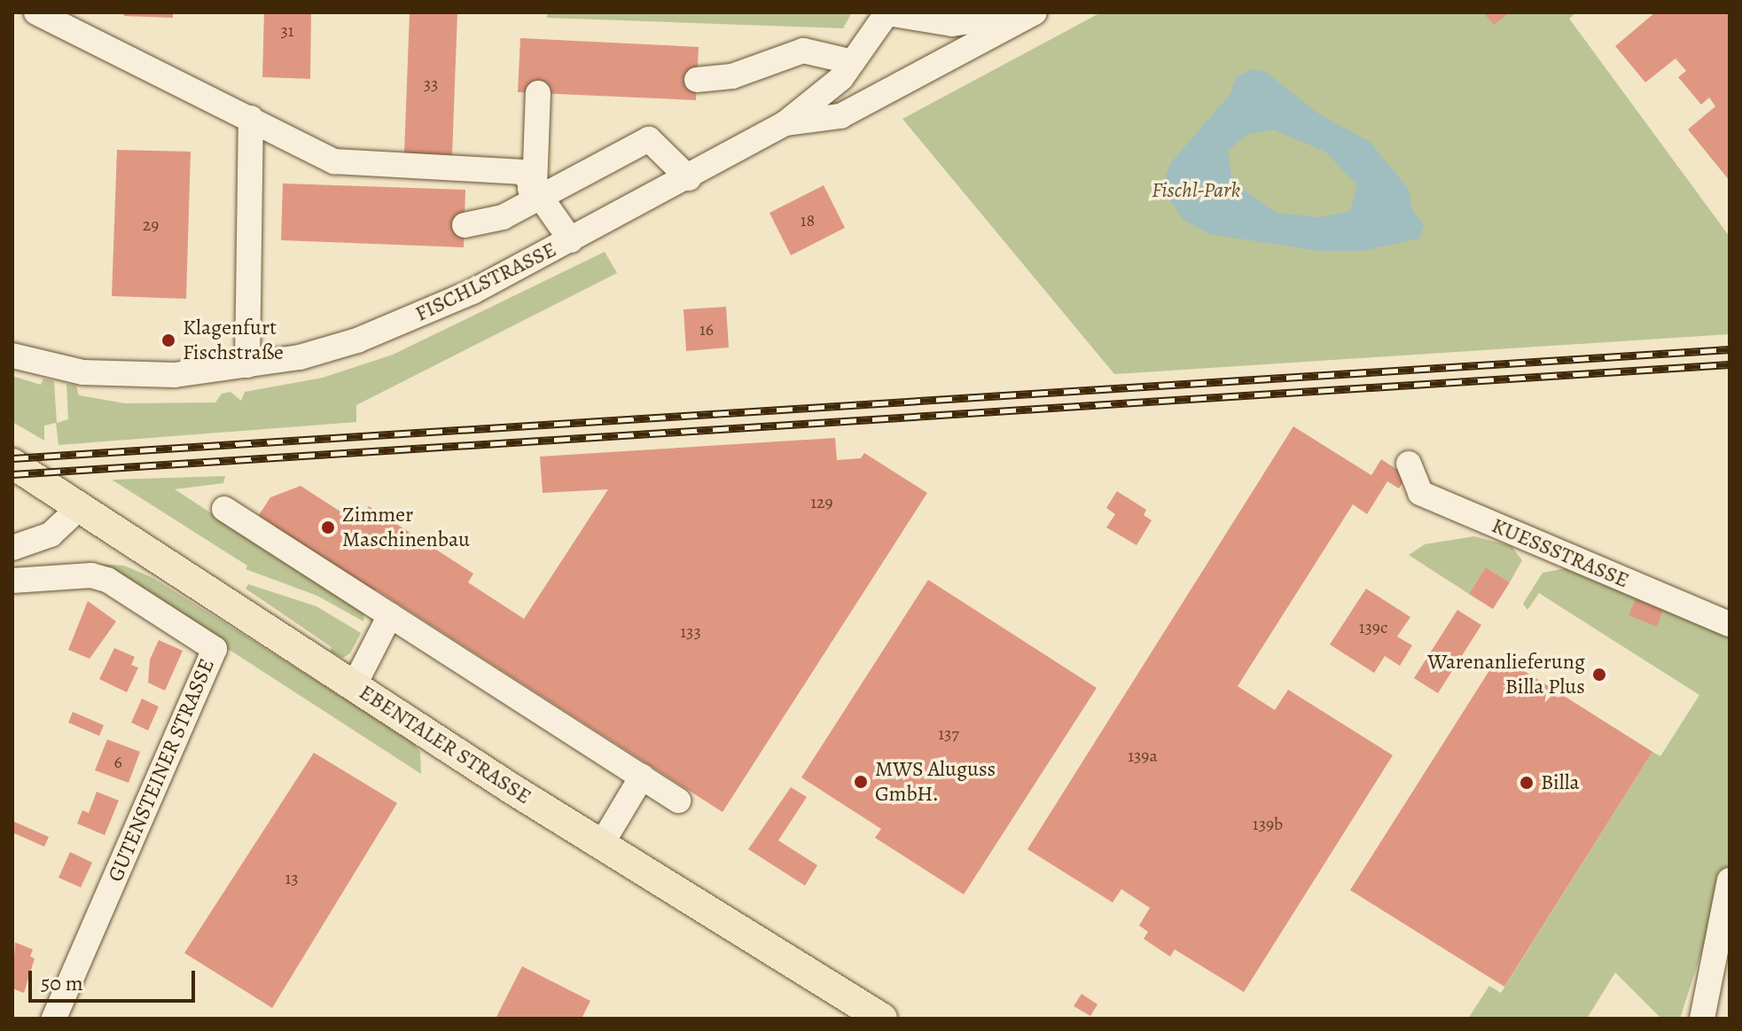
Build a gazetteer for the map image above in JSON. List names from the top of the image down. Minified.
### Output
{"streets":{"main road":["EBENTALER STRASSE"],"street":["FISCHLSTRASSE","KUESSSTRASSE","GUTENSTEINER STRASSE"]},"parks":["Fischl-Park"],"places":["Klagenfurt Fischstraße","Zimmer Maschinenbau","Warenanlieferung Billa Plus","MWS Aluguss GmbH.","Billa"],"house_numbers":["31","33","18","29","16","129","139c","133","137","139a","6","139b","13"],"scale_bar":"50 m"}
